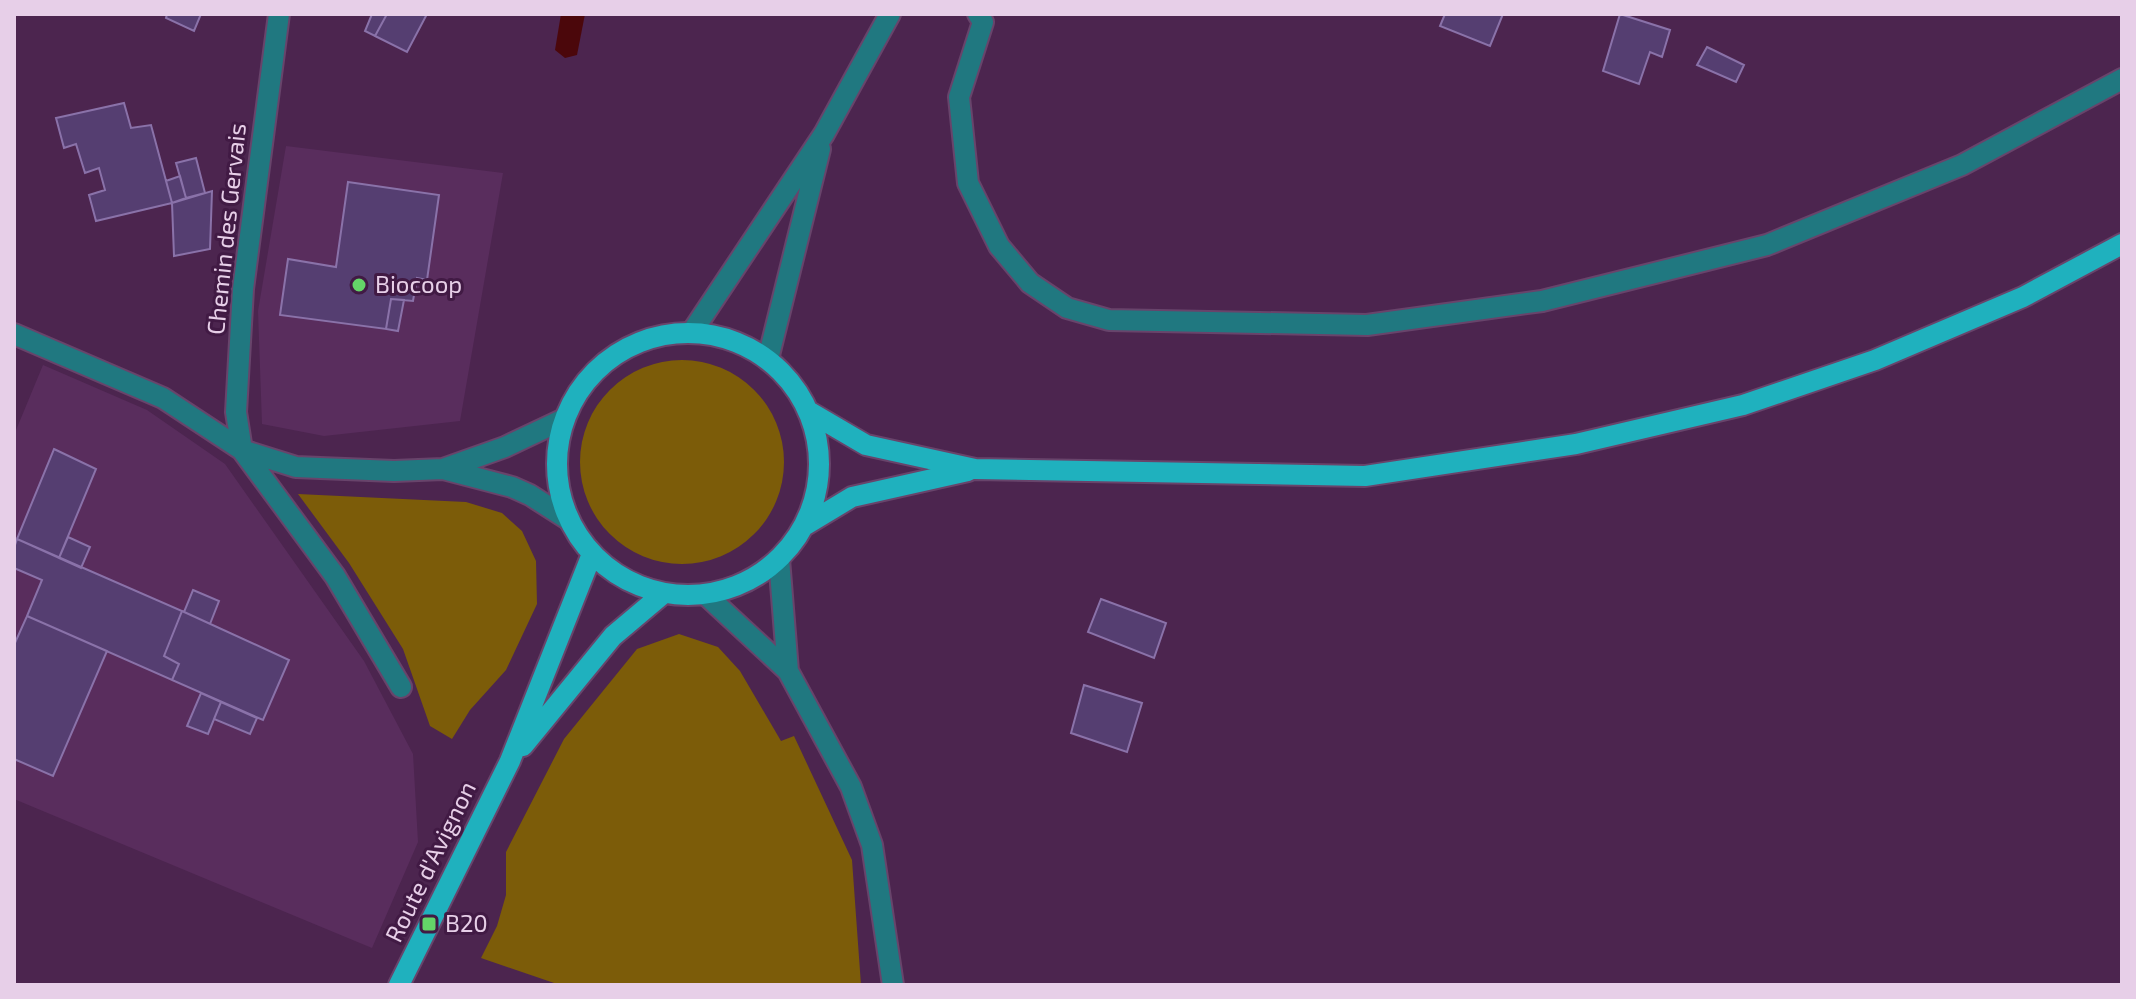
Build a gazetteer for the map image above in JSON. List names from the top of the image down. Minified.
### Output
{"streets":{"main road":["Route d'Avignon"],"street":["Chemin des Gervais"]},"places":{"other":["Biocoop"],"transit":["B20"]}}
